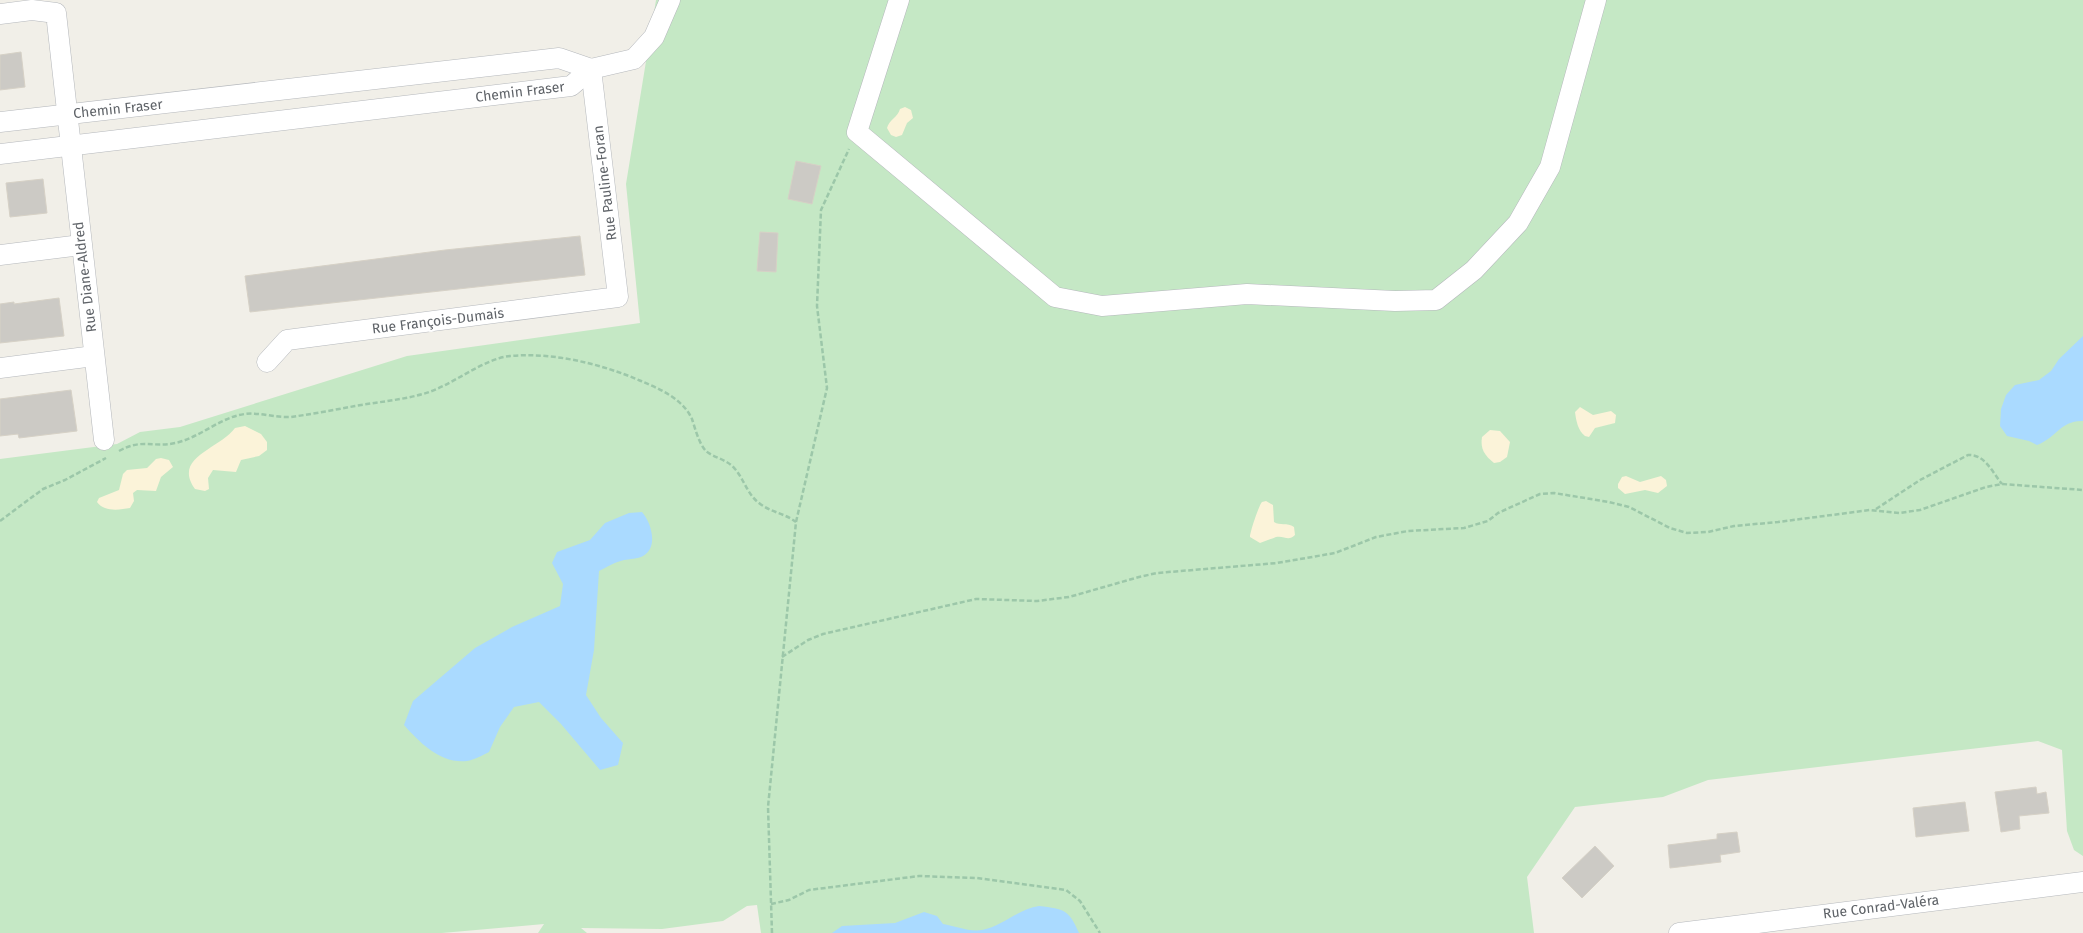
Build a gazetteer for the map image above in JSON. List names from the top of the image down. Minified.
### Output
{"streets":{"street":["Chemin Fraser","Rue Pauline-Foran","Rue Diane-Aldred","Rue François-Dumais","Rue Conrad-Valéra"]},"crossings":[["Chemin Fraser","Rue Pauline-Foran"],["Chemin Fraser","Rue Diane-Aldred"],["Rue Pauline-Foran","Rue François-Dumais"]]}
